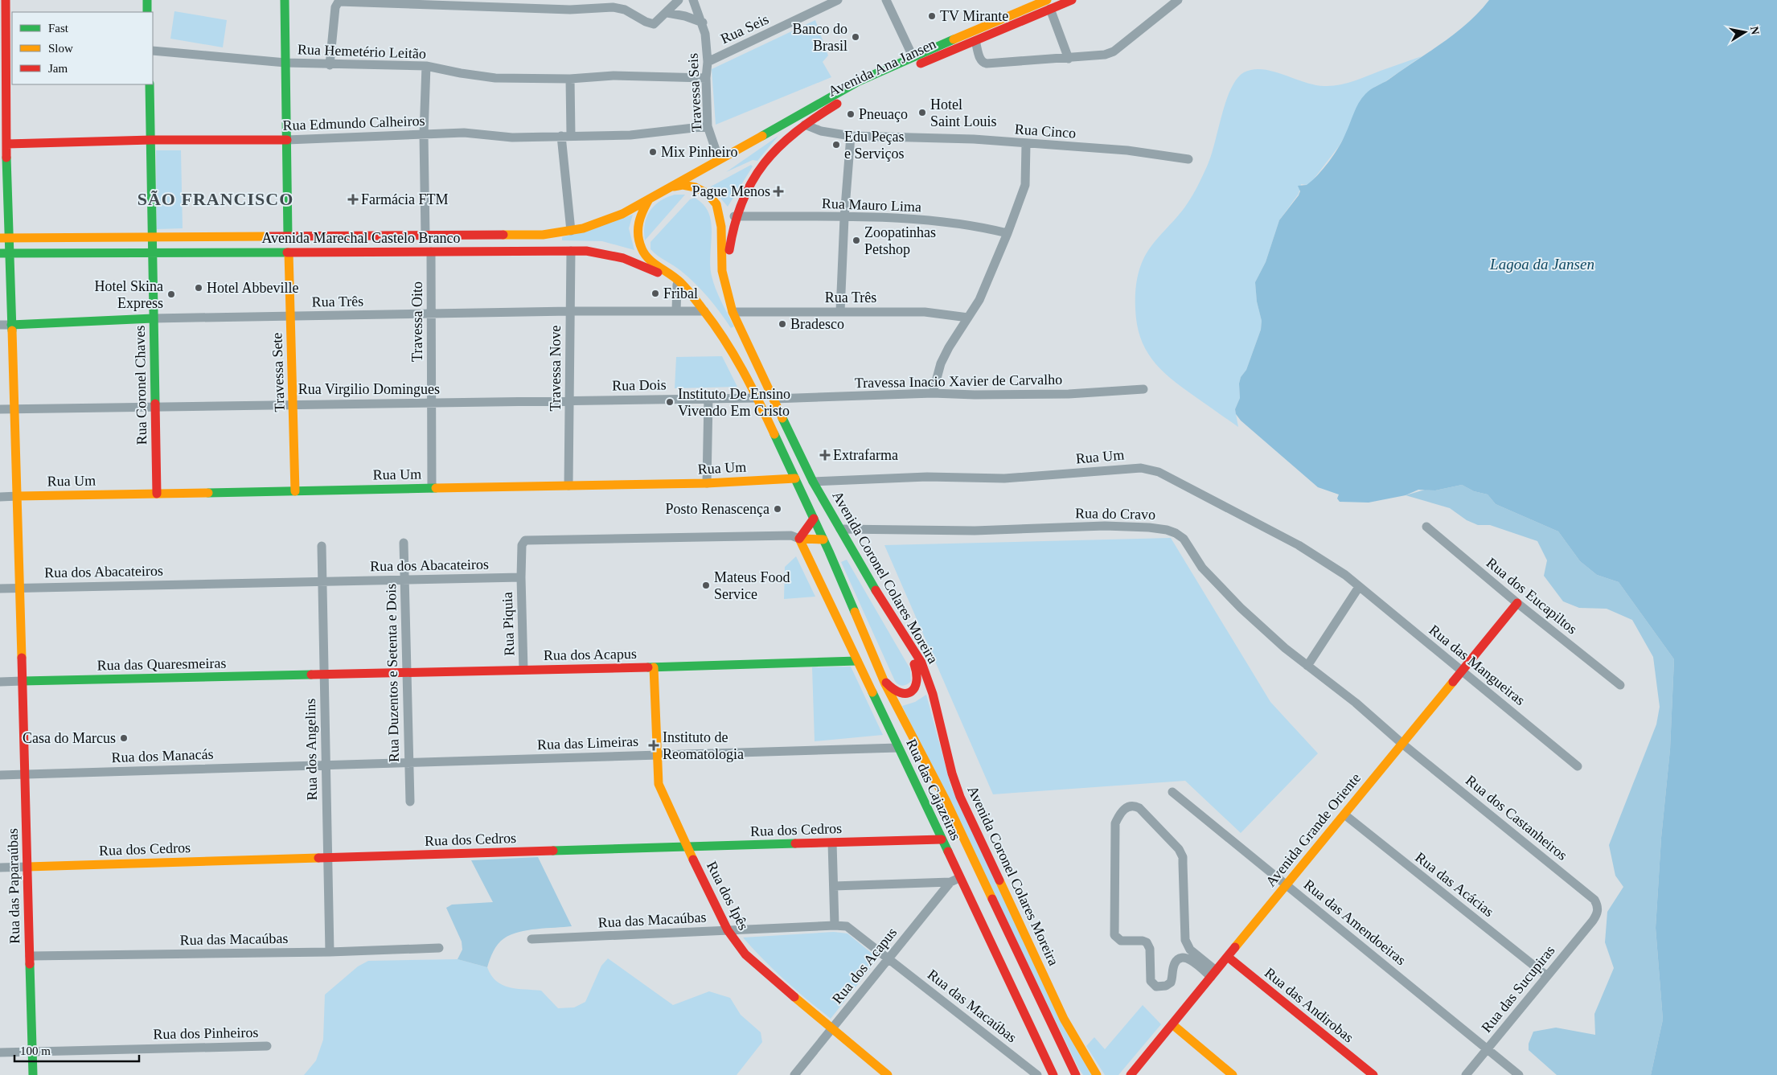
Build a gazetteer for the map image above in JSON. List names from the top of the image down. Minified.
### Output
{"streets":{"street":["Rua Seis","Rua Hemetério Leitão","Avenida Ana Jansen","Travessa Seis","Rua Edmundo Calheiros","Rua Cinco","Rua Mauro Lima","Avenida Marechal Castelo Branco","Rua Três","Travessa Oito","Travessa Nove","Travessa Sete","Travessa Inacio Xavier de Carvalho","Rua Coronel Chaves","Rua Dois","Rua Virgilio Domingues","Rua Um","Rua do Cravo","Rua dos Abacateiros","Avenida Coronel Colares Moreira","Rua dos Eucapiltos","Rua Piquia","Rua dos Acapus","Rua das Quaresmeiras","Rua das Mangueiras","Rua Duzentos e Setenta e Dois","Rua das Limeiras","Rua dos Angelins","Rua dos Manacás","Rua das Cajazeiras","Rua dos Castanheiros","Rua dos Cedros","Avenida Grande Oriente","Rua das Acácias","Rua das Paparaúbas","Rua dos Ipês","Rua das Macaúbas","Rua das Amendoeiras","Rua das Sucupiras","Rua das Andirobas","Rua dos Pinheiros"]},"crossings":[["Rua Seis","Travessa Seis"],["Rua Hemetério Leitão","Travessa Seis"],["Avenida Ana Jansen","Travessa Seis"],["Avenida Ana Jansen","Rua Cinco"],["Avenida Ana Jansen","Rua Mauro Lima"],["Avenida Ana Jansen","Avenida Marechal Castelo Branco"],["Avenida Ana Jansen","Avenida Coronel Colares Moreira"],["Travessa Seis","Rua Edmundo Calheiros"],["Rua Edmundo Calheiros","Rua Coronel Chaves"],["Rua Edmundo Calheiros","Rua das Paparaúbas"],["Avenida Marechal Castelo Branco","Rua Três"],["Avenida Marechal Castelo Branco","Travessa Oito"],["Avenida Marechal Castelo Branco","Travessa Nove"],["Avenida Marechal Castelo Branco","Travessa Sete"],["Avenida Marechal Castelo Branco","Rua Coronel Chaves"],["Avenida Marechal Castelo Branco","Avenida Coronel Colares Moreira"],["Avenida Marechal Castelo Branco","Rua das Paparaúbas"],["Rua Três","Travessa Oito"],["Rua Três","Travessa Nove"],["Rua Três","Travessa Sete"],["Rua Três","Rua Coronel Chaves"],["Rua Três","Avenida Coronel Colares Moreira"],["Rua Três","Rua das Paparaúbas"],["Travessa Oito","Rua Virgilio Domingues"],["Travessa Oito","Rua Um"],["Travessa Nove","Rua Dois"],["Travessa Nove","Rua Virgilio Domingues"],["Travessa Nove","Rua Um"],["Travessa Sete","Rua Virgilio Domingues"],["Travessa Sete","Rua Um"],["Travessa Inacio Xavier de Carvalho","Avenida Coronel Colares Moreira"],["Rua Coronel Chaves","Rua Virgilio Domingues"],["Rua Coronel Chaves","Rua Um"],["Rua Dois","Rua Virgilio Domingues"],["Rua Dois","Avenida Coronel Colares Moreira"],["Rua Virgilio Domingues","Rua das Paparaúbas"],["Rua Um","Avenida Coronel Colares Moreira"],["Rua Um","Rua das Mangueiras"],["Rua Um","Rua das Paparaúbas"],["Rua do Cravo","Avenida Coronel Colares Moreira"],["Rua do Cravo","Rua dos Castanheiros"],["Rua do Cravo","Avenida Grande Oriente"],["Rua dos Abacateiros","Rua Piquia"],["Rua dos Abacateiros","Rua Duzentos e Setenta e Dois"],["Rua dos Abacateiros","Rua dos Angelins"],["Rua dos Abacateiros","Rua das Paparaúbas"],["Rua dos Eucapiltos","Avenida Grande Oriente"],["Rua Piquia","Rua dos Acapus"],["Rua dos Acapus","Rua das Quaresmeiras"],["Rua dos Acapus","Rua Duzentos e Setenta e Dois"],["Rua dos Acapus","Rua dos Angelins"],["Rua dos Acapus","Rua das Cajazeiras"],["Rua dos Acapus","Rua dos Ipês"],["Rua dos Acapus","Rua das Macaúbas"],["Rua das Quaresmeiras","Rua dos Angelins"],["Rua das Quaresmeiras","Rua das Paparaúbas"],["Rua das Mangueiras","Avenida Grande Oriente"],["Rua Duzentos e Setenta e Dois","Rua das Limeiras"],["Rua das Limeiras","Rua dos Angelins"],["Rua das Limeiras","Rua dos Manacás"],["Rua das Limeiras","Rua das Cajazeiras"],["Rua das Limeiras","Rua dos Ipês"],["Rua dos Angelins","Rua dos Manacás"],["Rua dos Angelins","Rua dos Cedros"],["Rua dos Angelins","Rua das Macaúbas"],["Rua dos Manacás","Rua das Paparaúbas"],["Rua das Cajazeiras","Rua dos Cedros"],["Rua dos Castanheiros","Avenida Grande Oriente"],["Rua dos Castanheiros","Rua das Sucupiras"],["Rua dos Cedros","Rua das Paparaúbas"],["Rua dos Cedros","Rua dos Ipês"],["Avenida Grande Oriente","Rua das Acácias"],["Avenida Grande Oriente","Rua das Amendoeiras"],["Avenida Grande Oriente","Rua das Andirobas"],["Rua das Acácias","Rua das Sucupiras"],["Rua das Paparaúbas","Rua das Macaúbas"],["Rua das Paparaúbas","Rua dos Pinheiros"],["Rua dos Ipês","Rua das Macaúbas"],["Rua das Amendoeiras","Rua das Sucupiras"]],"districts":["SÃO FRANCISCO"],"water":["Lagoa da Jansen"],"places":{"other":["TV Mirante","Banco do Brasil","Hotel Saint Louis","Pneuaço","Edu Peças e Serviços","Mix Pinheiro","Zoopatinhas Petshop","Hotel Abbeville","Fribal","Hotel Skina Express","Bradesco","Instituto De Ensino Vivendo Em Cristo","Posto Renascença","Mateus Food Service","Casa do Marcus"],"health":["Pague Menos","Farmácia FTM","Extrafarma","Instituto de Reomatologia"]},"legend":["Fast","Slow","Jam"],"scale_bar":"100 m","north":"right"}
